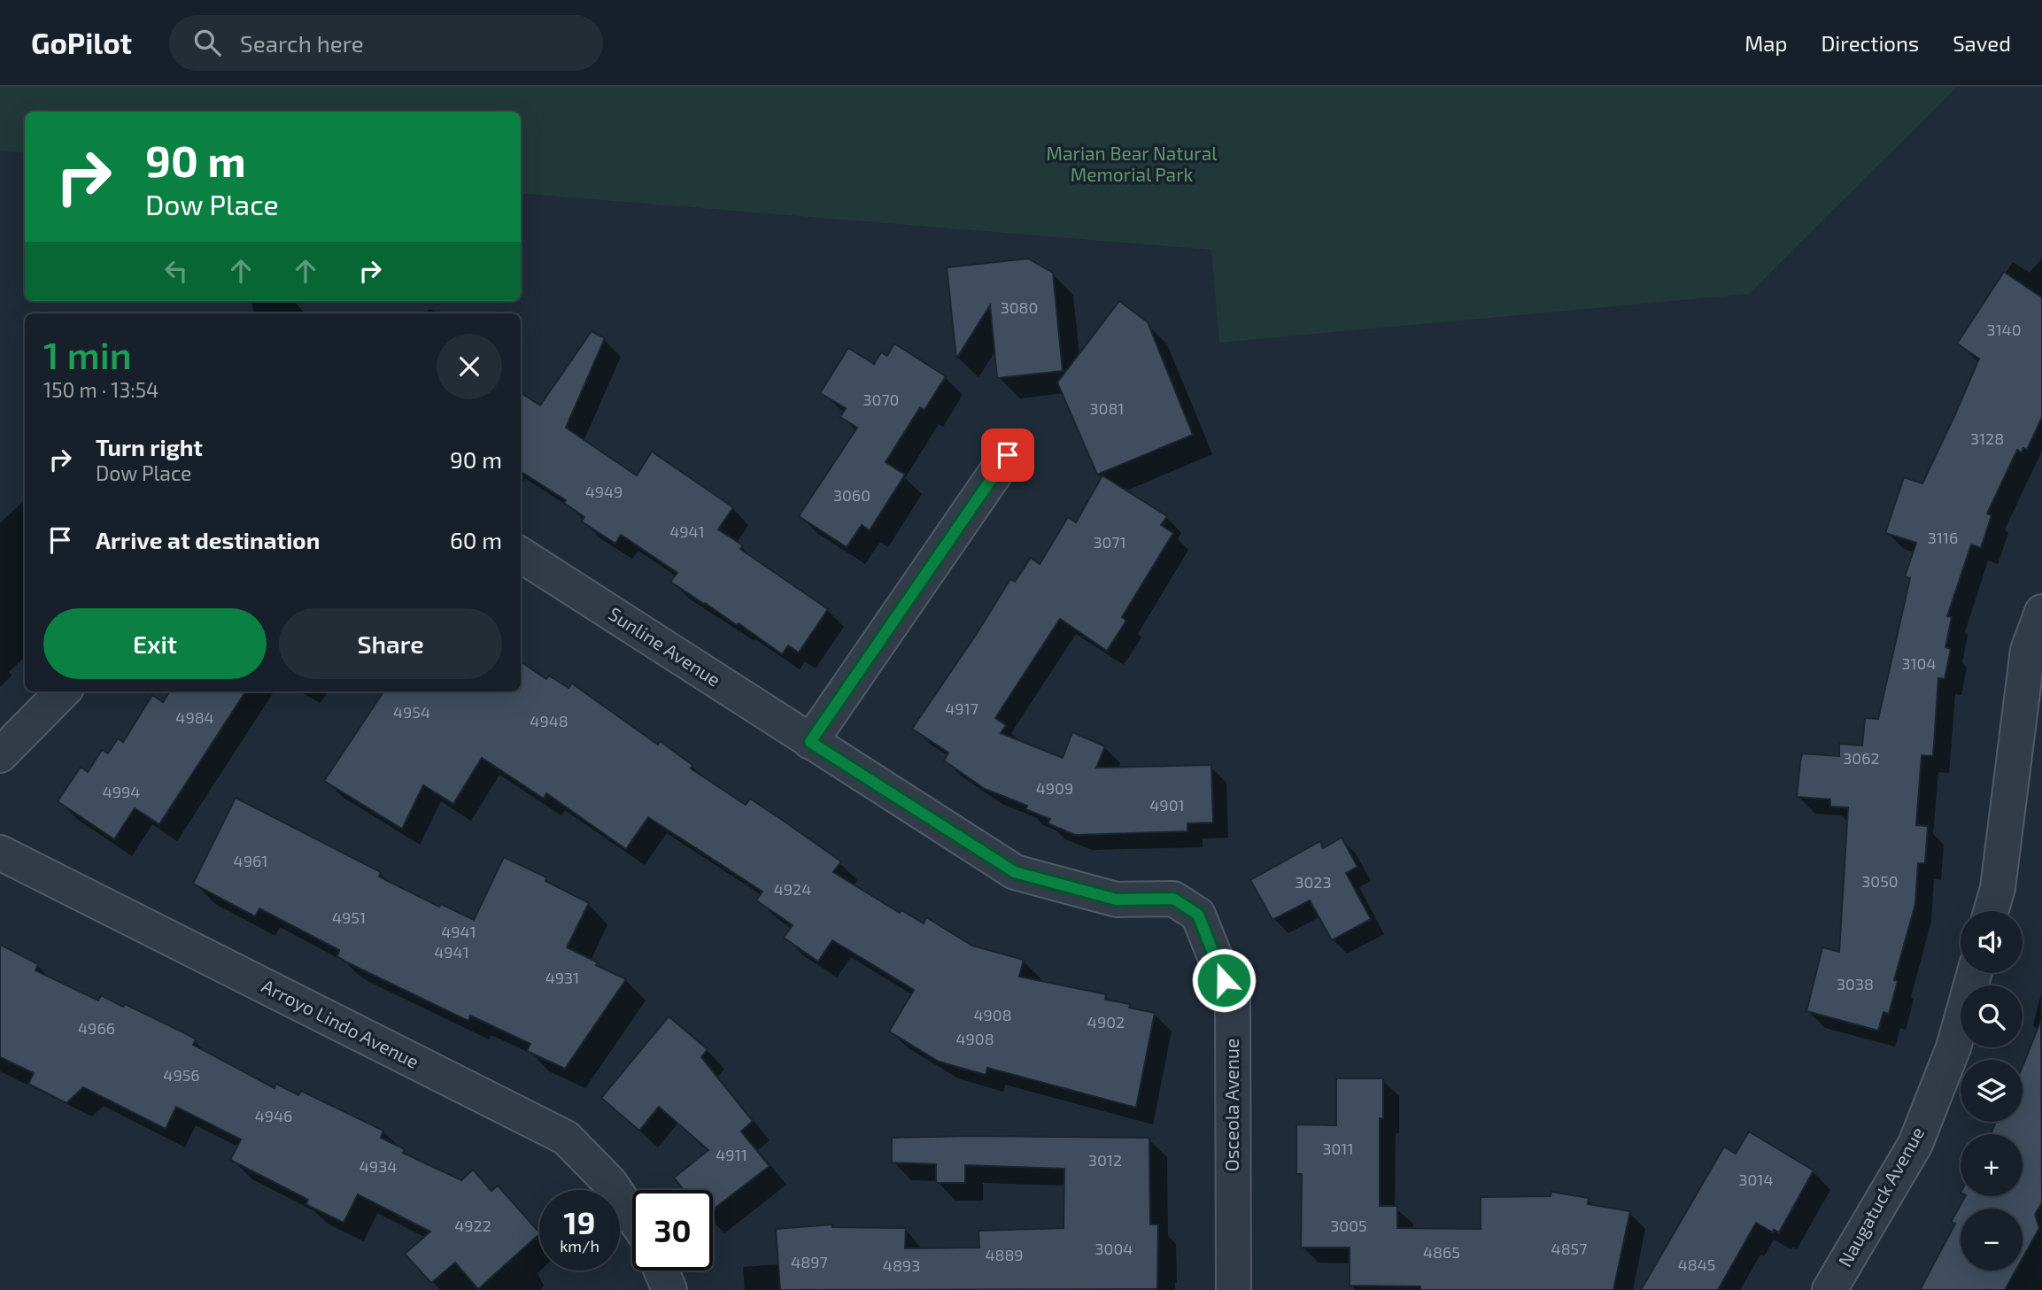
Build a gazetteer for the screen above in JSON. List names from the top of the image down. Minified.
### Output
{"streets":{"street":["Sunline Avenue","Arroyo Lindo Avenue","Osceola Avenue","Naugatuck Avenue"]},"crossings":[["Sunline Avenue","Osceola Avenue"]],"parks":["Marian Bear Natural Memorial Park"],"house_numbers":["3080","3140","3070","3081","3128","4949","3060","4941","3116","3071","3104","4917","4954","4984","4948","3062","4909","4994","4901","4961","3050","3023","4924","4951","4941","4941","4931","3038","4908","4902","4966","4908","4956","4946","3011","4911","3012","4934","3014","4922","3005","3004","4857","4865","4889","4897","4845","4893"],"page":{"header":"GoPilot","search":"Search here","nav":["Map","Directions","Saved"],"turn":["90 m","Dow Place"],"heading":["1 min","150 m · 13:54"],"list":[{"name":"Turn right","note":"Dow Place","value":"90 m"},{"name":"Arrive at destination","value":"60 m"}],"buttons":["Exit","Share"],"map_buttons":["+","−"],"speed":"19 km/h","limit":"30"}}
